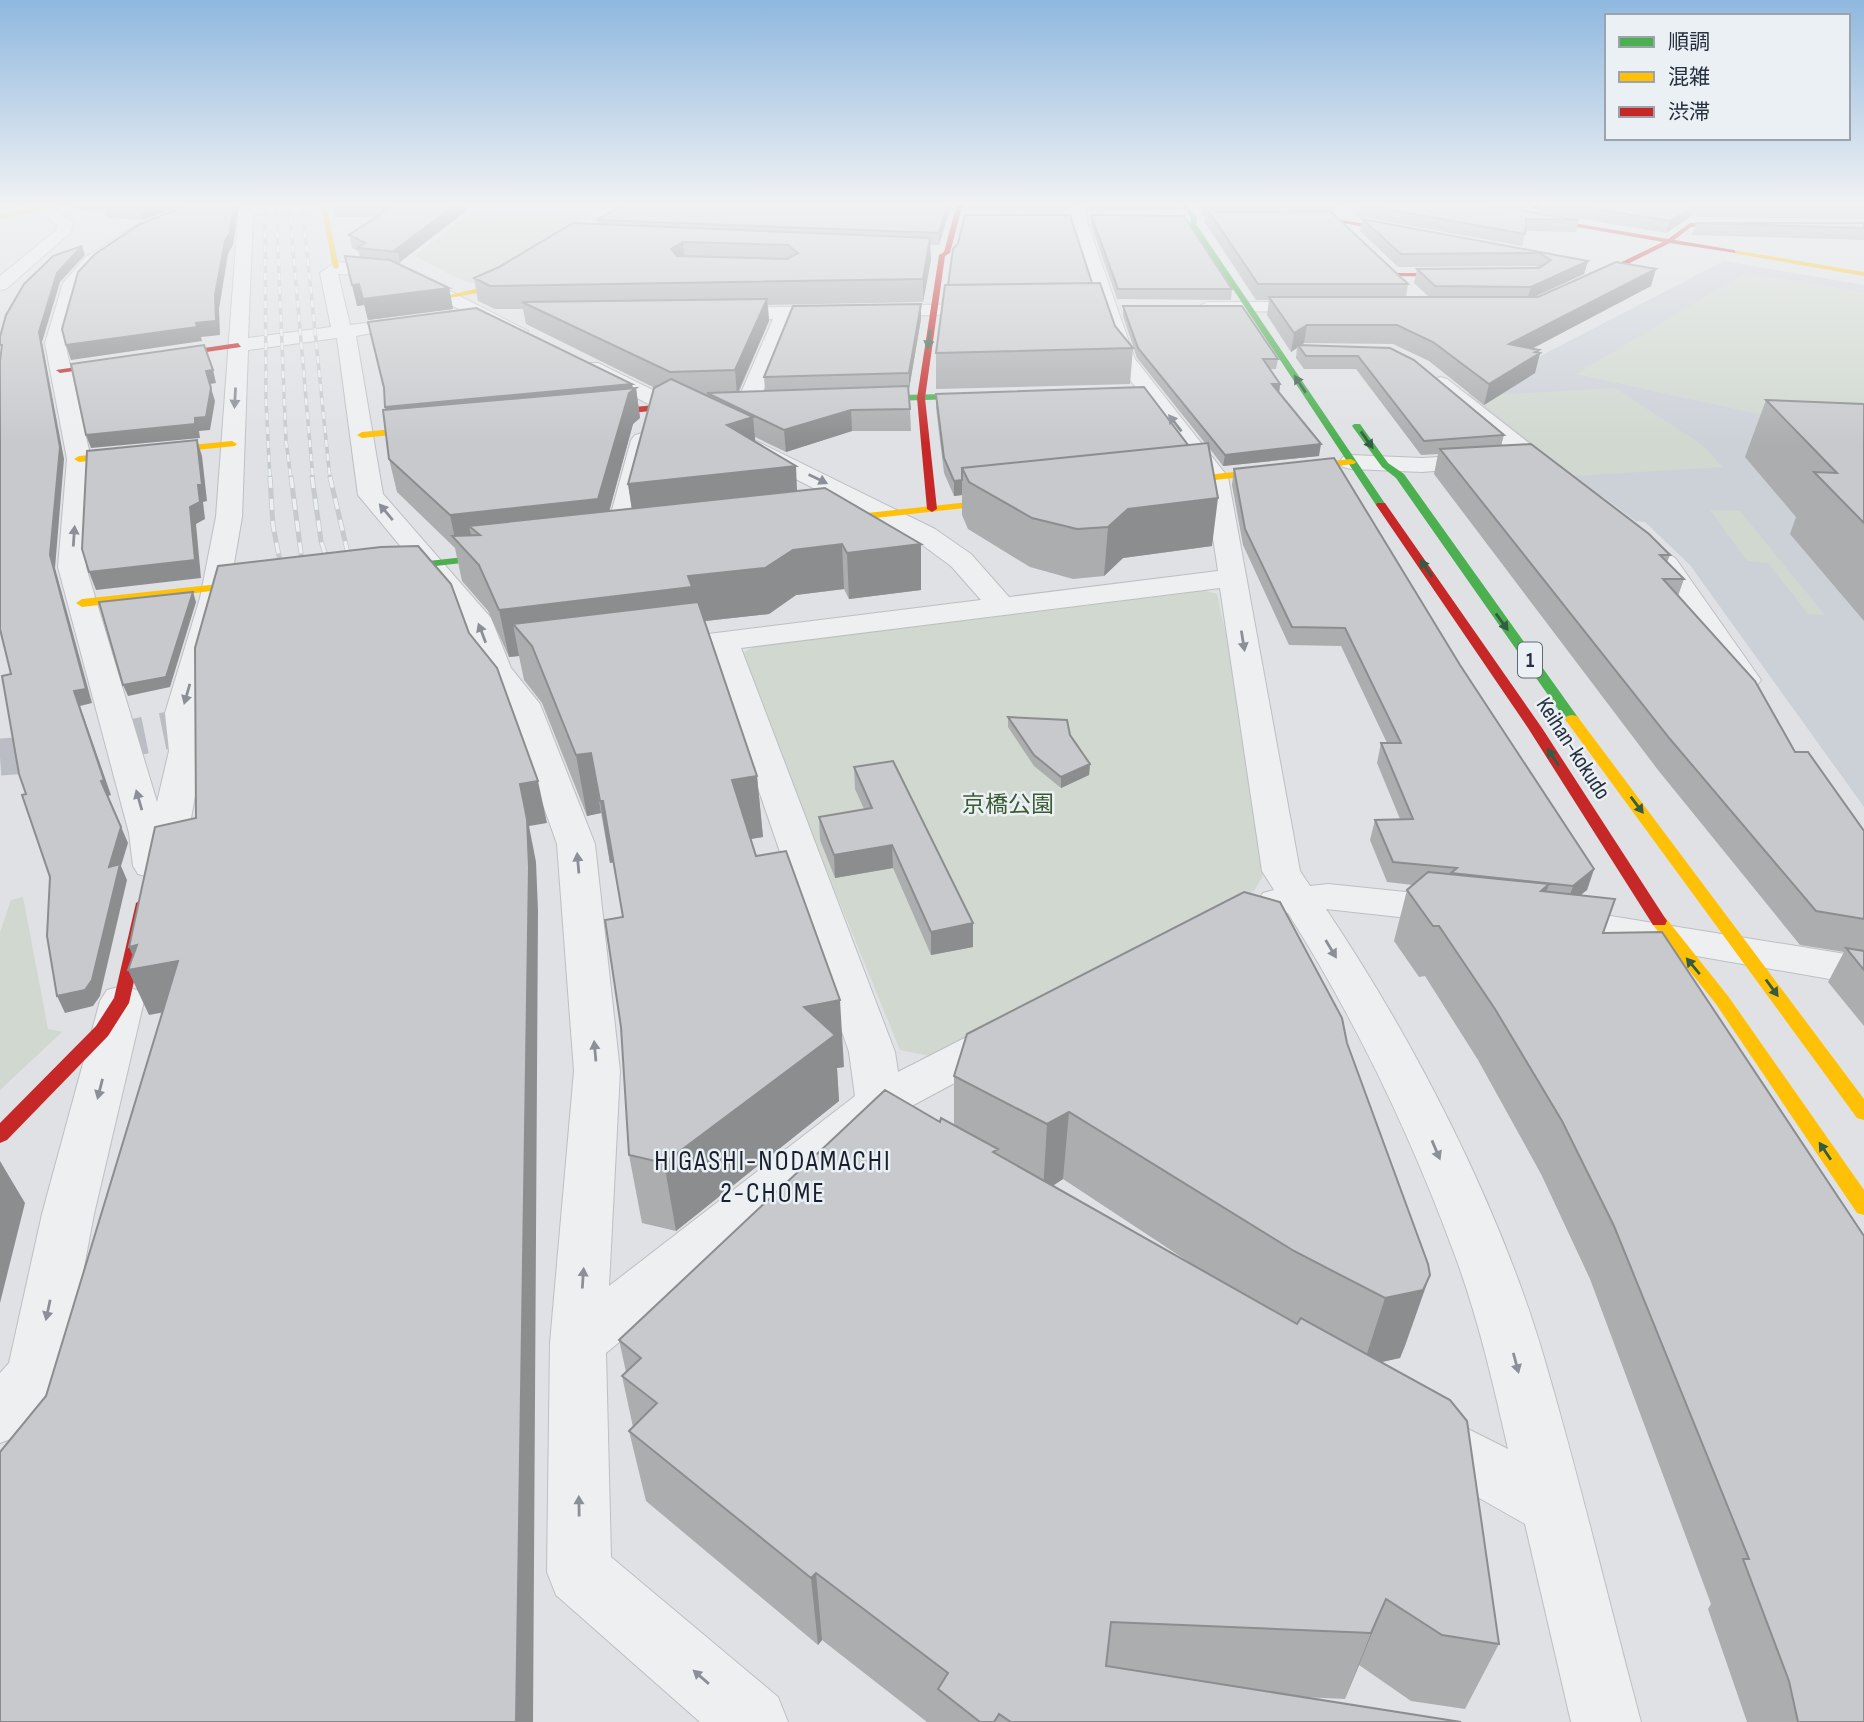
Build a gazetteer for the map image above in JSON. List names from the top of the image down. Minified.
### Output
{"streets":{"main road":["1","Keihan-kokudo"]},"districts":["HIGASHI-NODAMACHI 2-CHOME"],"parks":["京橋公園"],"legend":["順調","混雑","渋滞"]}
